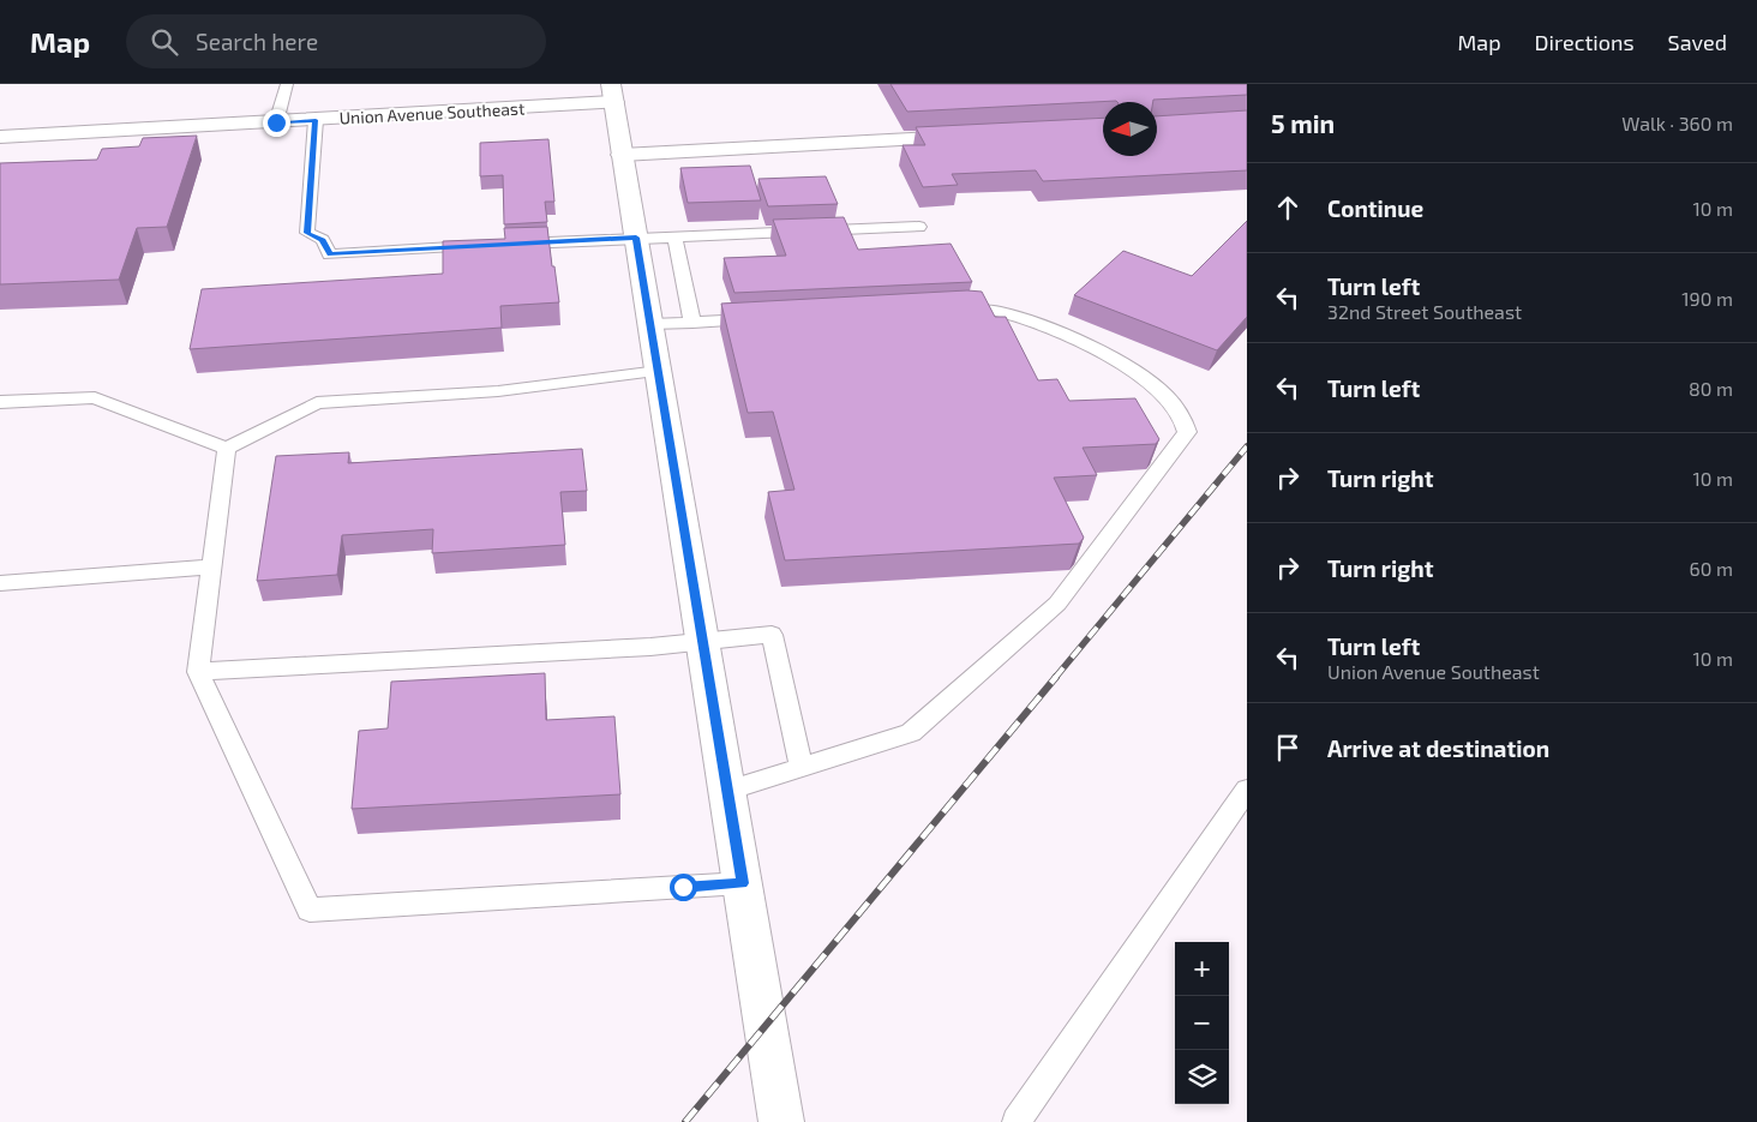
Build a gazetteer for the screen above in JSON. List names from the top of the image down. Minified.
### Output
{"streets":{"street":["Union Avenue Southeast"]},"north":"left","page":{"header":"Map","search":"Search here","nav":["Map","Directions","Saved"],"heading":["5 min","Walk · 360 m"],"list":[["Continue","10 m"],["Turn left","32nd Street Southeast","190 m"],["Turn left","80 m"],["Turn right","10 m"],["Turn right","60 m"],["Turn left","Union Avenue Southeast","10 m"],"Arrive at destination"],"map_buttons":["+","−"]}}
